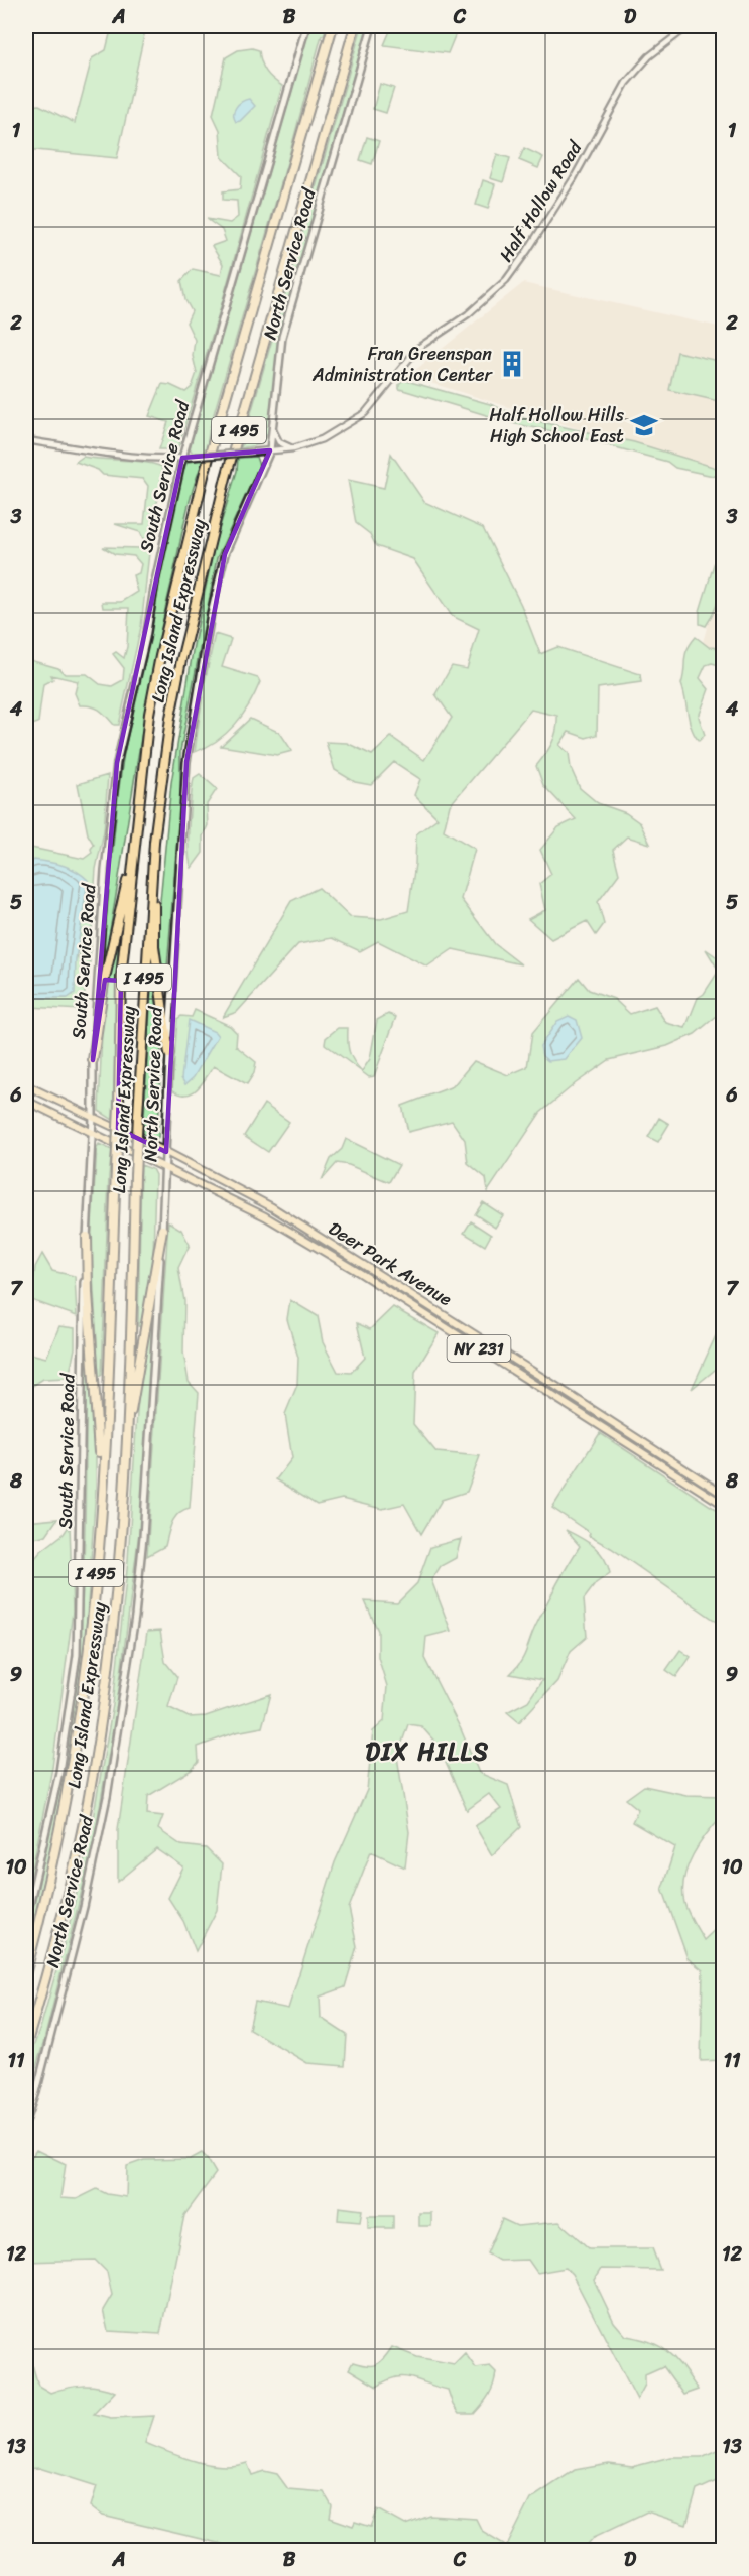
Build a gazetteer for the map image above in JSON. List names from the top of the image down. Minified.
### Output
{"streets":{"highway":["I 495","Long Island Expressway"],"main road":["North Service Road","South Service Road","Deer Park Avenue","NY 231"],"street":["Half Hollow Road"]},"crossings":[["Half Hollow Road","North Service Road"],["Half Hollow Road","South Service Road"],["North Service Road","Deer Park Avenue"],["South Service Road","Deer Park Avenue"]],"districts":["DIX HILLS"],"places":{"building":["Fran Greenspan Administration Center"],"school or university":["Half Hollow Hills High School East"]},"grid":{"columns":["A","B","C","D"],"rows":["1","2","3","4","5","6","7","8","9","10","11","12","13"]}}
